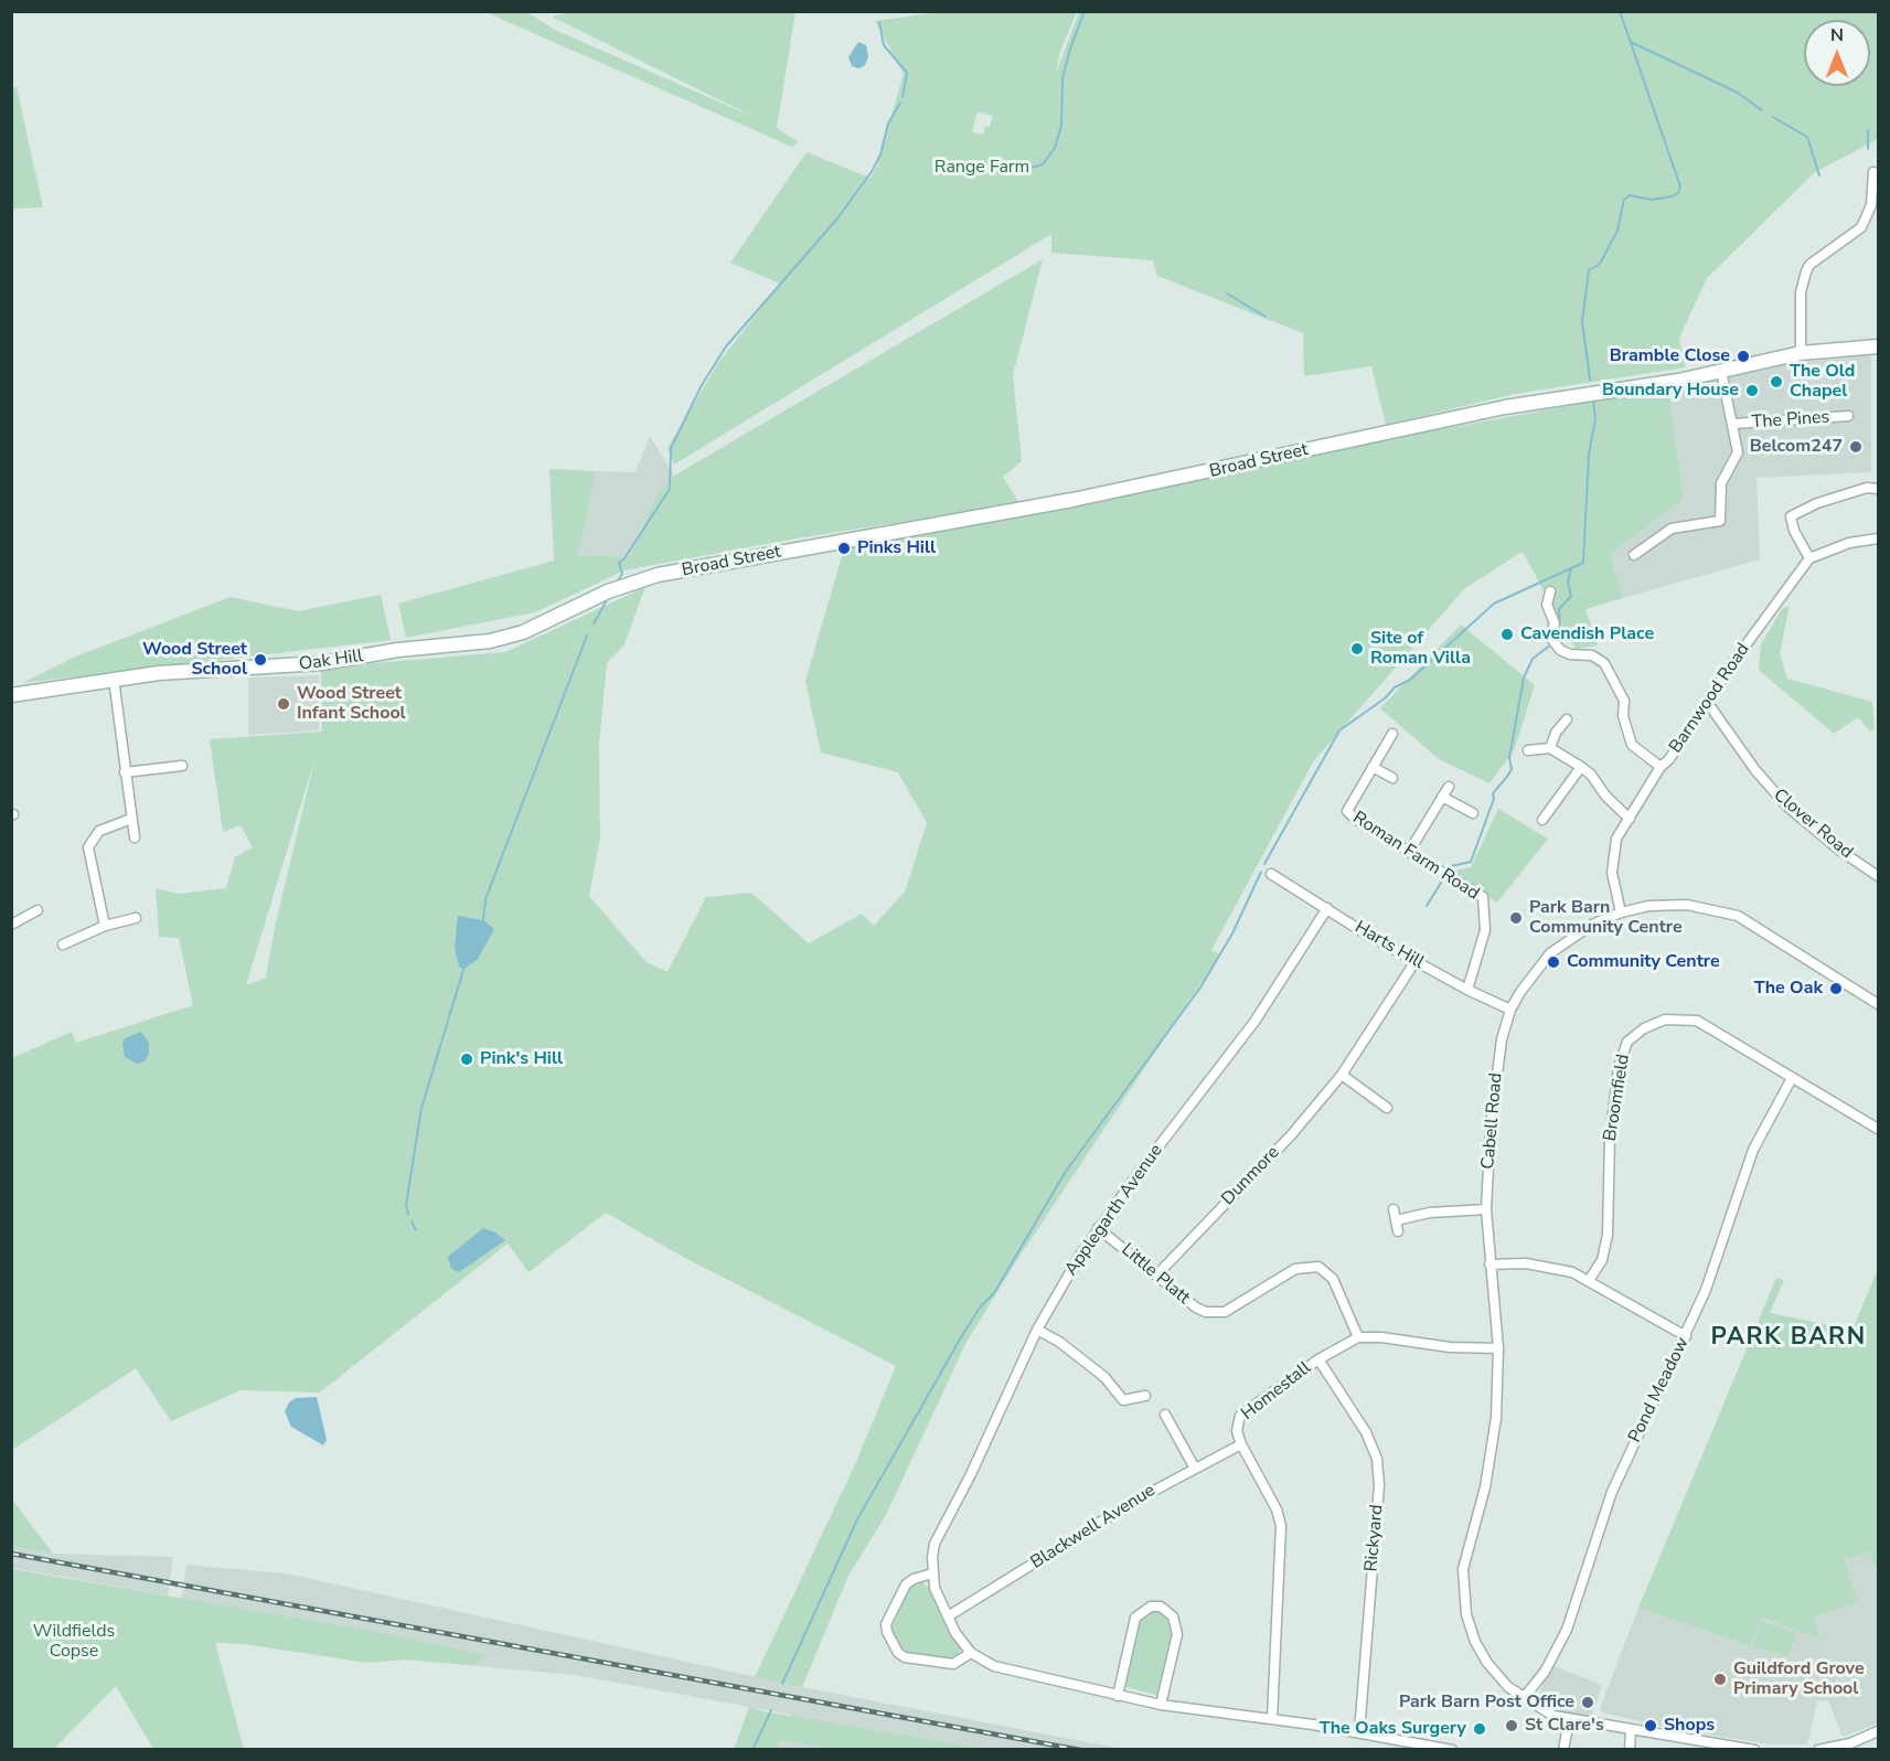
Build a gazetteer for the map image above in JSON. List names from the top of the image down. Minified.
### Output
{"streets":{"street":["The Pines","Broad Street","Oak Hill","Barnwood Road","Clover Road","Roman Farm Road","Harts Hill","Broomfield","Cabell Road","Dunmore","Applegarth Avenue","Little Platt","Pond Meadow","Homestall","Blackwell Avenue","Rickyard"]},"crossings":[["The Pines","Broad Street"],["Broad Street","Oak Hill"],["Barnwood Road","Clover Road"],["Barnwood Road","Cabell Road"],["Roman Farm Road","Harts Hill"],["Harts Hill","Cabell Road"],["Harts Hill","Dunmore"],["Harts Hill","Applegarth Avenue"],["Broomfield","Pond Meadow"],["Cabell Road","Pond Meadow"],["Dunmore","Little Platt"],["Applegarth Avenue","Little Platt"],["Applegarth Avenue","Blackwell Avenue"],["Little Platt","Homestall"],["Homestall","Blackwell Avenue"],["Homestall","Rickyard"]],"districts":["PARK BARN"],"parks":["Range Farm","Wildfields Copse"],"places":["Bramble Close","The Old Chapel","Boundary House","Belcom247","Pinks Hill","Cavendish Place","Site of Roman Villa","Wood Street School","Wood Street Infant School","Park Barn Community Centre","Community Centre","The Oak","Pink's Hill","Guildford Grove Primary School","Park Barn Post Office","St Clare's","Shops","The Oaks Surgery"],"north":"top"}
